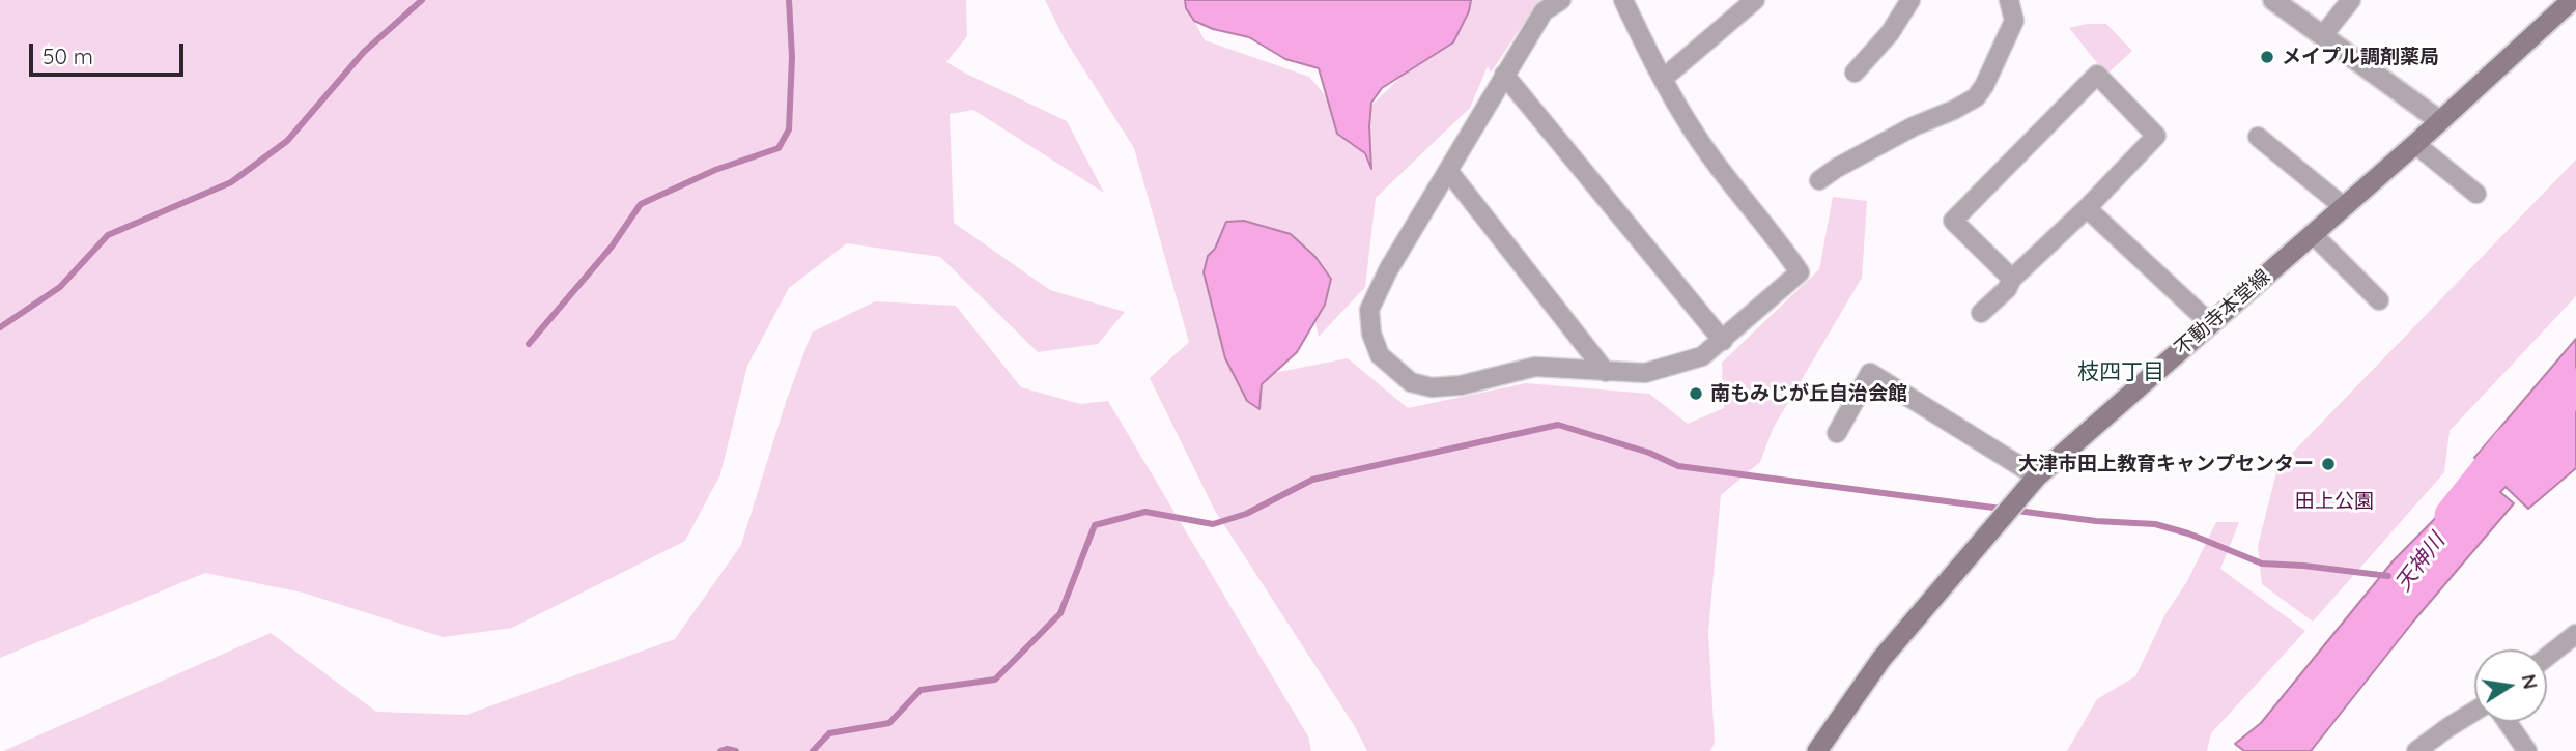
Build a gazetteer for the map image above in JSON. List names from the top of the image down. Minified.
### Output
{"streets":{"main road":["不動寺本堂線"]},"districts":["枝四丁目"],"water":["天神川"],"parks":["田上公園"],"places":["メイプル調剤薬局","南もみじが丘自治会館","大津市田上教育キャンプセンター"],"scale_bar":"50 m","north":"right"}
